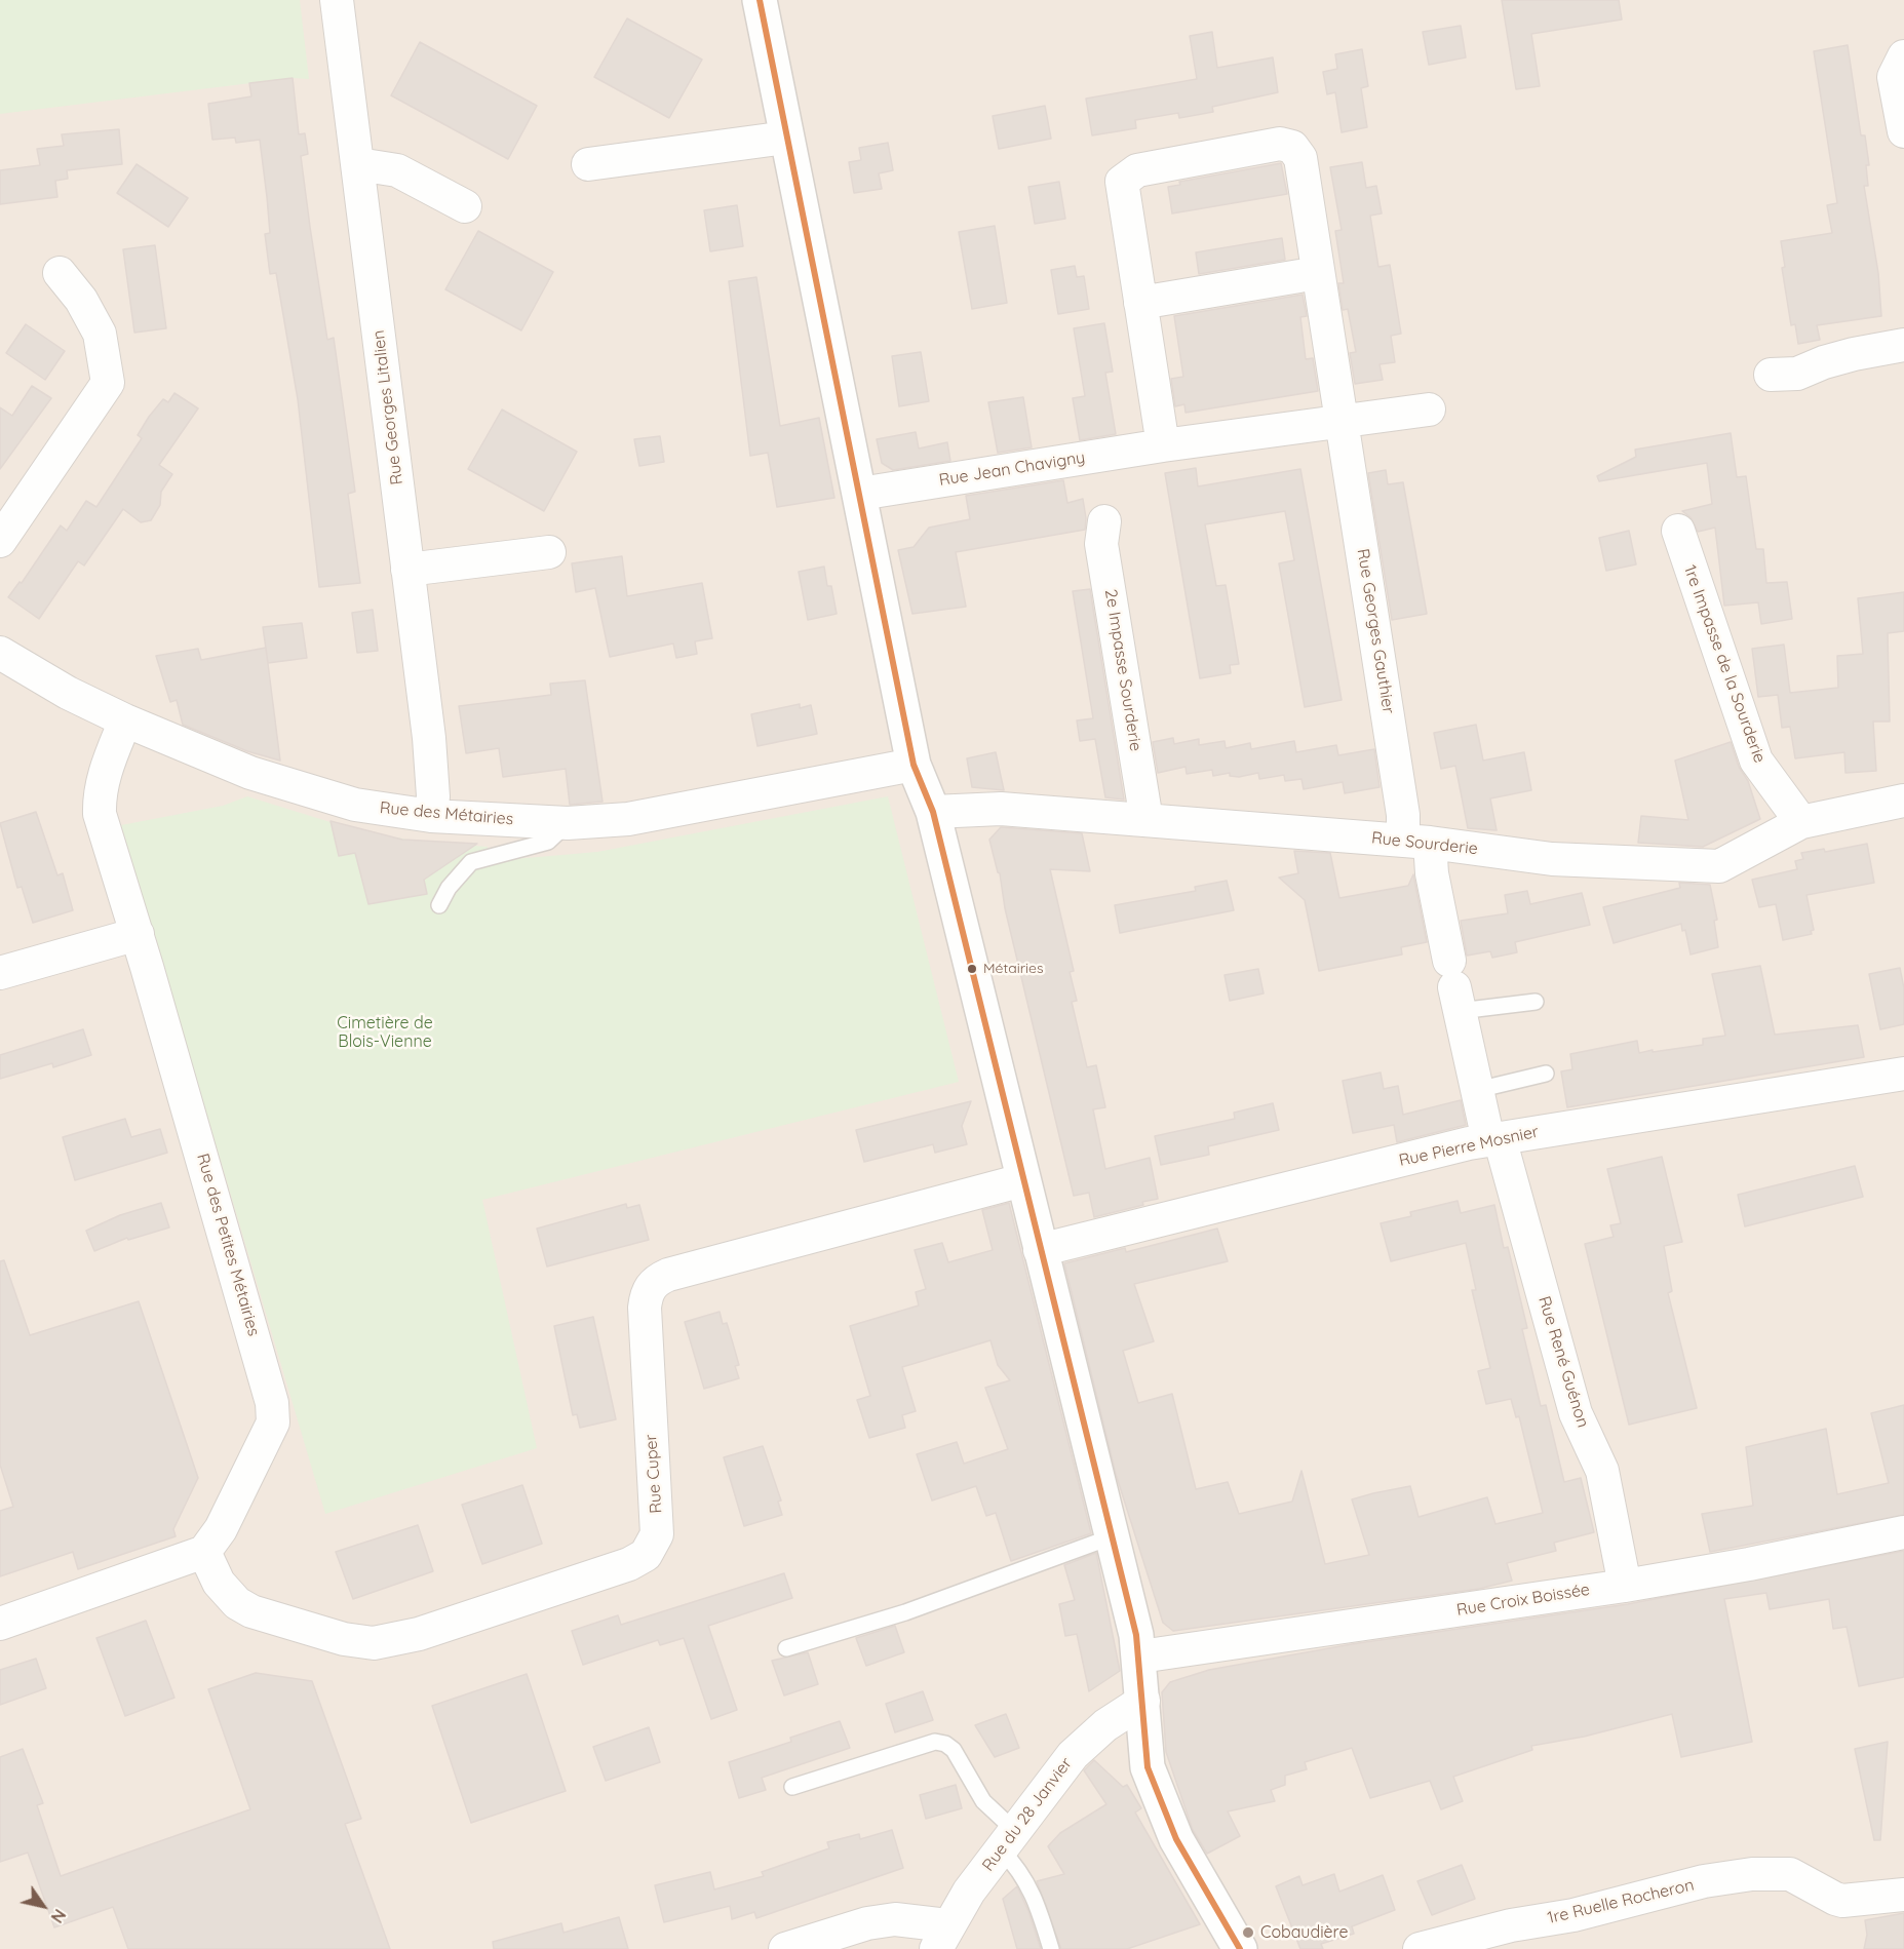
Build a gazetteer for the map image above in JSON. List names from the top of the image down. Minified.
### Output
{"streets":{"street":["Rue Georges Litalien","Rue Jean Chavigny","Rue Georges Gauthier","1re Impasse de la Sourderie","2e Impasse Sourderie","Rue des Métairies","Rue Sourderie","Rue Pierre Mosnier","Rue des Petites Métairies","Rue René Guénon","Rue Cuper","Rue Croix Boissée","Rue du 28 Janvier","1re Ruelle Rocheron"]},"crossings":[["Rue Georges Litalien","Rue des Métairies"],["Rue Jean Chavigny","Rue Georges Gauthier"],["Rue Georges Gauthier","Rue Sourderie"],["Rue Georges Gauthier","Rue René Guénon"],["1re Impasse de la Sourderie","Rue Sourderie"],["2e Impasse Sourderie","Rue Sourderie"],["Rue des Métairies","Rue des Petites Métairies"],["Rue Pierre Mosnier","Rue René Guénon"],["Rue des Petites Métairies","Rue Cuper"],["Rue René Guénon","Rue Croix Boissée"]],"parks":["Cimetière de Blois-Vienne"],"places":["Métairies","Cobaudière"],"north":"bottom right"}
